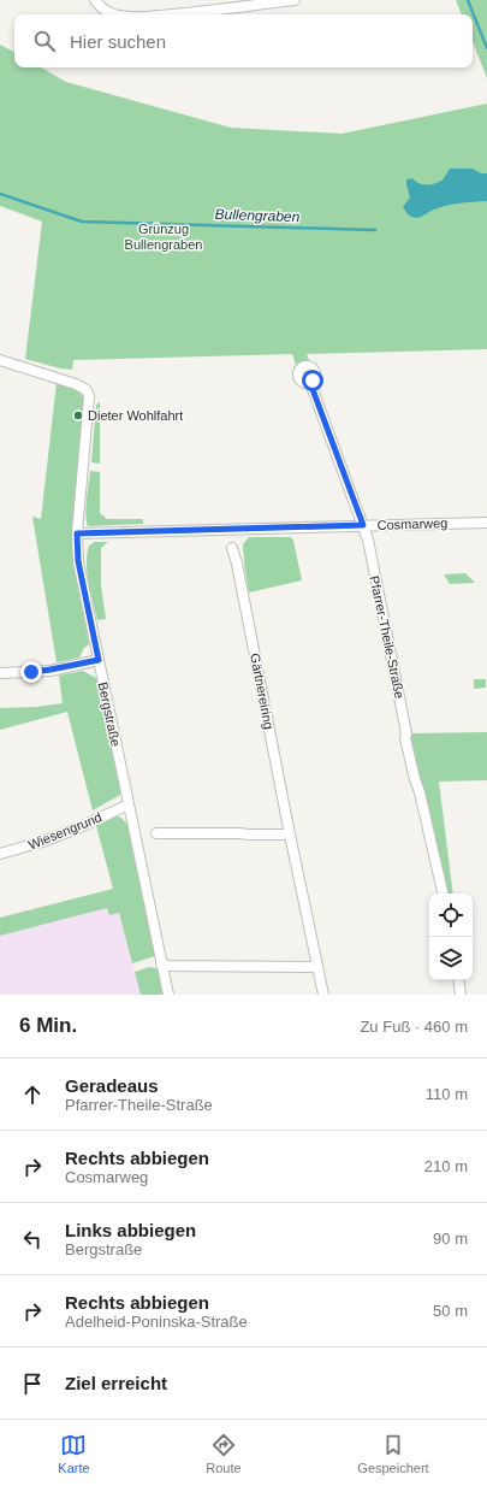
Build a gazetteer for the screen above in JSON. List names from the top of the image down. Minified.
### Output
{"streets":{"street":["Cosmarweg","Pfarrer-Theile-Straße","Gärtnereiring","Bergstraße","Wiesengrund"]},"crossings":[["Cosmarweg","Pfarrer-Theile-Straße"],["Cosmarweg","Bergstraße"],["Bergstraße","Wiesengrund"]],"water":["Bullengraben"],"parks":["Grünzug Bullengraben"],"places":["Dieter Wohlfahrt"],"page":{"search":"Hier suchen","heading":["6 Min.","Zu Fuß · 460 m"],"list":[["Geradeaus","Pfarrer-Theile-Straße","110 m"],["Rechts abbiegen","Cosmarweg","210 m"],["Links abbiegen","Bergstraße","90 m"],["Rechts abbiegen","Adelheid-Poninska-Straße","50 m"],"Ziel erreicht"],"nav":["Karte","Route","Gespeichert"]}}
